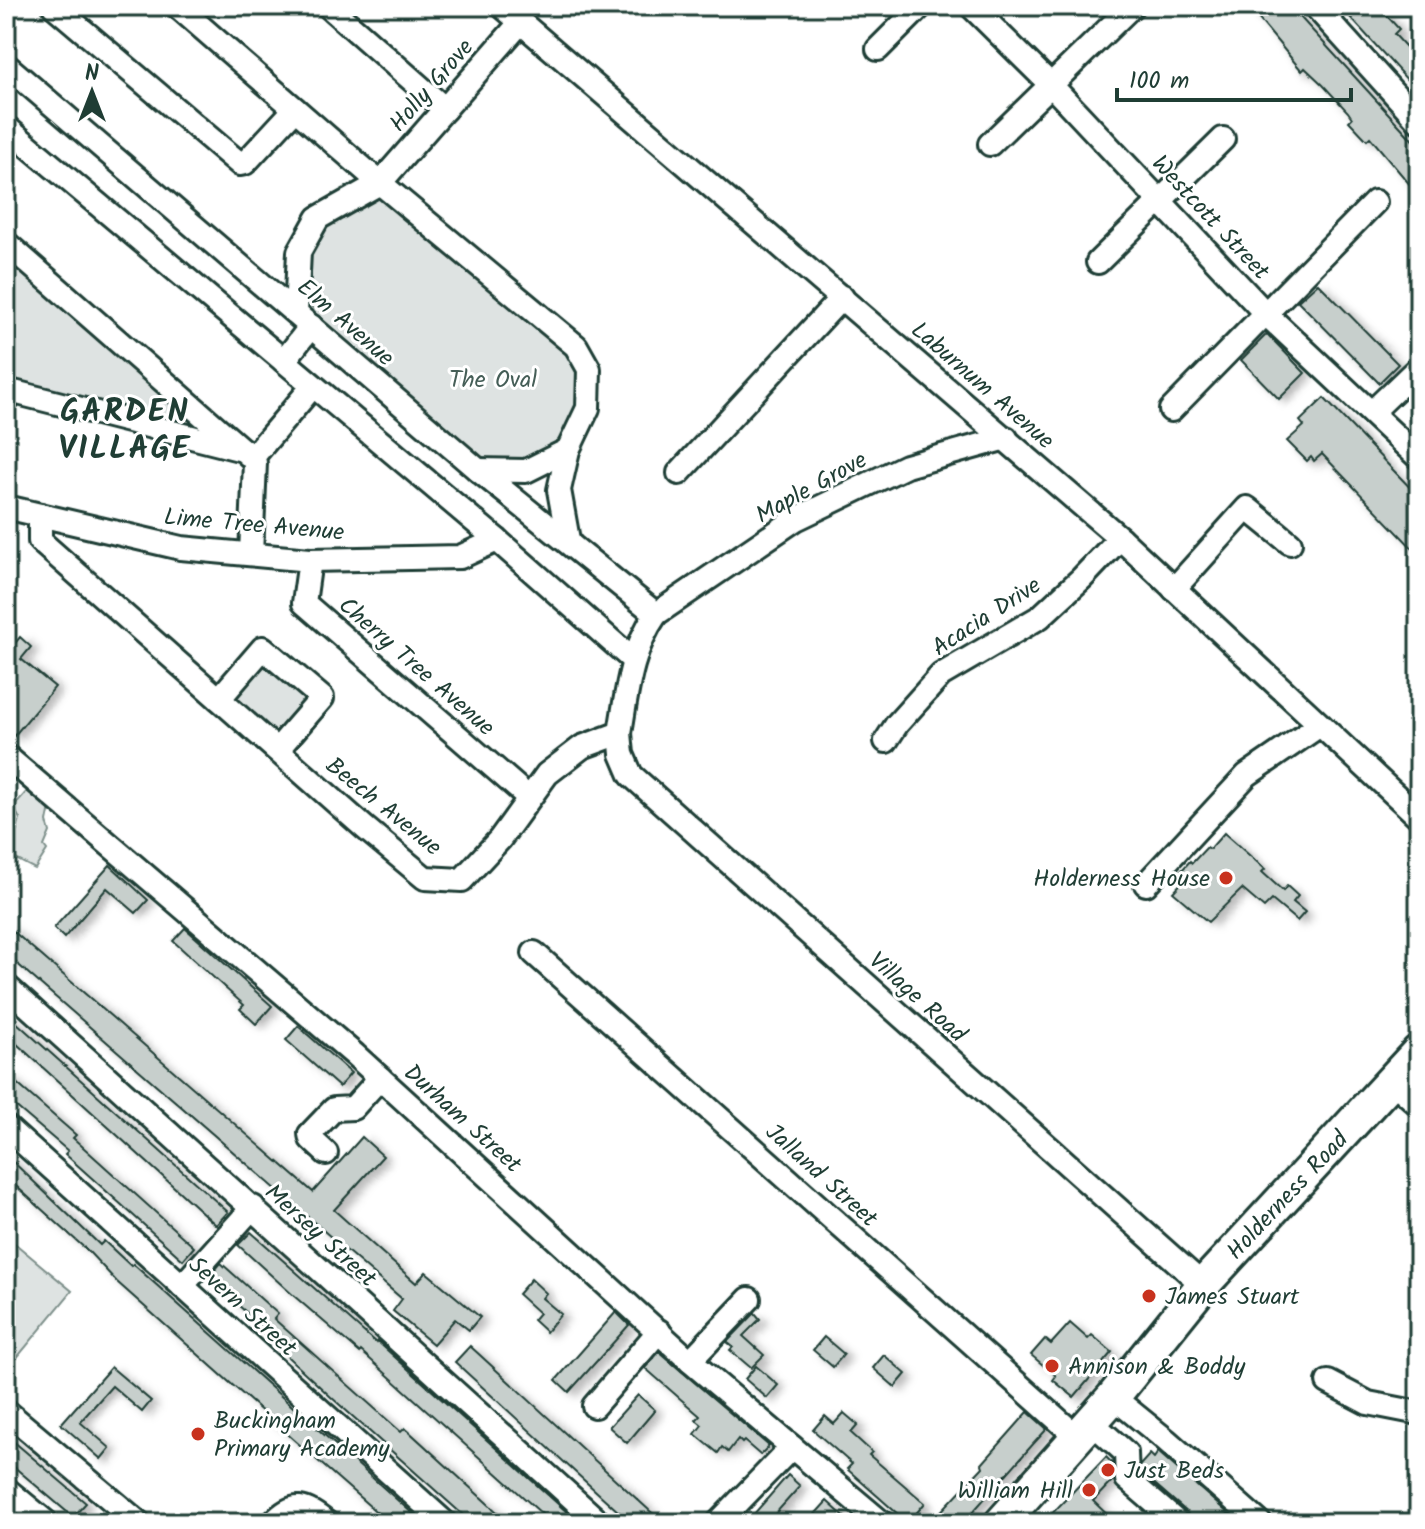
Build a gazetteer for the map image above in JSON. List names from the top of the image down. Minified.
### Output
{"streets":{"highway":["Holderness Road"],"street":["Holly Grove","Westcott Street","Elm Avenue","Laburnum Avenue","Maple Grove","Lime Tree Avenue","Acacia Drive","Cherry Tree Avenue","Beech Avenue","Village Road","Durham Street","Jalland Street","Mersey Street","Severn Street"]},"crossings":[["Holly Grove","Laburnum Avenue"],["Elm Avenue","Maple Grove"],["Laburnum Avenue","Maple Grove"],["Laburnum Avenue","Acacia Drive"],["Lime Tree Avenue","Cherry Tree Avenue"],["Lime Tree Avenue","Beech Avenue"],["Cherry Tree Avenue","Beech Avenue"],["Beech Avenue","Village Road"],["Village Road","Holderness Road"],["Jalland Street","Holderness Road"]],"districts":["GARDEN VILLAGE"],"parks":["The Oval"],"places":["Holderness House","James Stuart","Annison & Boddy","Buckingham Primary Academy","Just Beds","William Hill"],"scale_bar":"100 m","north":"top"}
